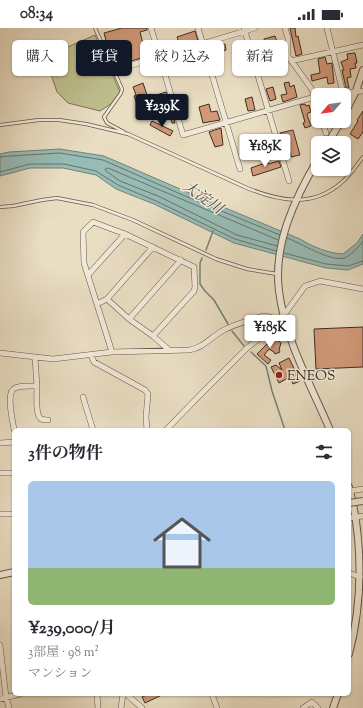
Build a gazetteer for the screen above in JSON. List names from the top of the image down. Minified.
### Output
{"water":["大淀川"],"places":["ENEOS"],"north":"bottom left","page":{"status":"08:34","chip":["購入","賃貸","絞り込み","新着"],"price":["¥239K","¥185K","¥185K"],"heading":"3件の物件","list":[{"name":"¥239,000/月","note":"3部屋 · 98 m² · マンション"}]}}
